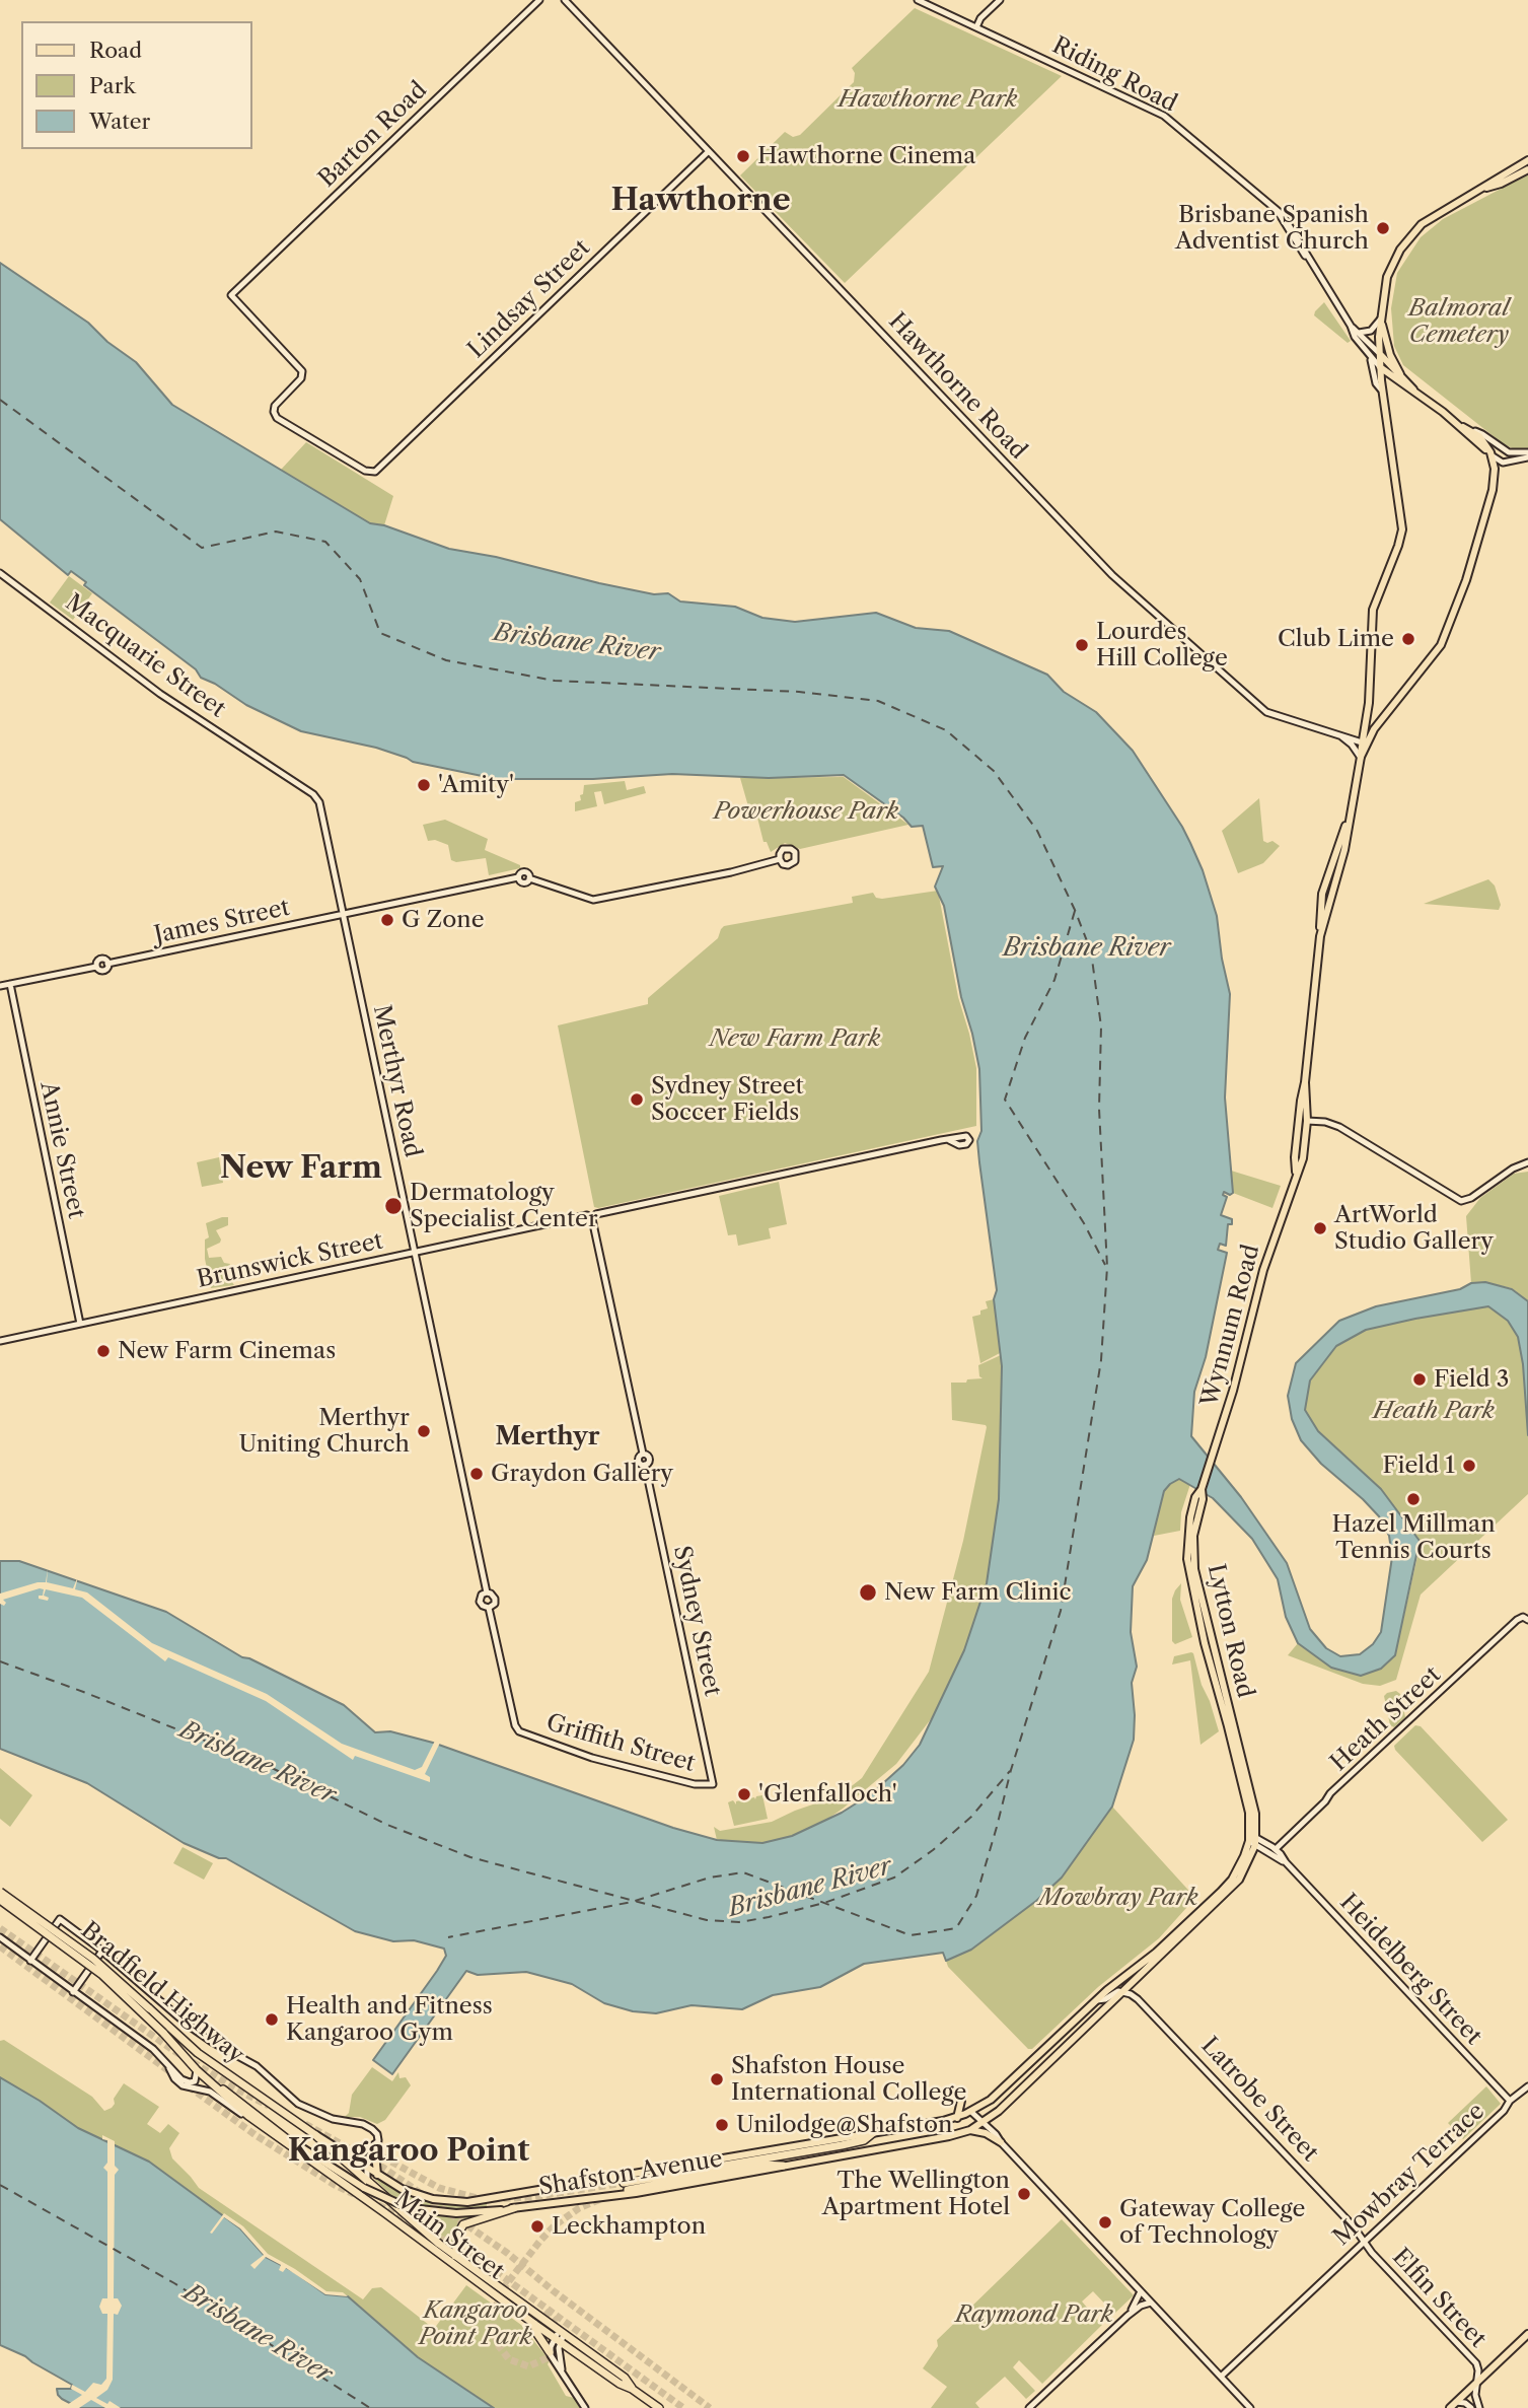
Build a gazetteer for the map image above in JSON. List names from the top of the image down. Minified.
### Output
{"streets":{"highway":["Bradfield Highway","Main Street"],"main road":["Wynnum Road","Lytton Road","Shafston Avenue"],"street":["Riding Road","Barton Road","Lindsay Street","Hawthorne Road","Macquarie Street","James Street","Merthyr Road","Annie Street","Brunswick Street","Sydney Street","Heath Street","Griffith Street","Heidelberg Street","Latrobe Street","Mowbray Terrace","Elfin Street"]},"crossings":[["Riding Road","Wynnum Road"],["Barton Road","Lindsay Street"],["Lindsay Street","Hawthorne Road"],["Hawthorne Road","Wynnum Road"],["Macquarie Street","Merthyr Road"],["James Street","Merthyr Road"],["James Street","Annie Street"],["Merthyr Road","Brunswick Street"],["Merthyr Road","Griffith Street"],["Annie Street","Brunswick Street"],["Brunswick Street","Sydney Street"],["Wynnum Road","Lytton Road"],["Sydney Street","Griffith Street"],["Lytton Road","Heidelberg Street"],["Lytton Road","Latrobe Street"],["Lytton Road","Shafston Avenue"],["Heath Street","Heidelberg Street"],["Heidelberg Street","Mowbray Terrace"],["Bradfield Highway","Shafston Avenue"],["Bradfield Highway","Main Street"],["Latrobe Street","Mowbray Terrace"],["Latrobe Street","Elfin Street"],["Shafston Avenue","Main Street"],["Mowbray Terrace","Elfin Street"]],"districts":["Hawthorne","New Farm","Merthyr","Kangaroo Point"],"water":["Brisbane River"],"parks":["Hawthorne Park","Balmoral Cemetery","Powerhouse Park","New Farm Park","Heath Park","Mowbray Park","Kangaroo Point Park","Raymond Park"],"places":["Hawthorne Cinema","Brisbane Spanish Adventist Church","Club Lime","Lourdes Hill College","'Amity'","G Zone","Sydney Street Soccer Fields","Dermatology Specialist Center","ArtWorld Studio Gallery","New Farm Cinemas","Field 3","Merthyr Uniting Church","Field 1","Graydon Gallery","Hazel Millman Tennis Courts","New Farm Clinic","'Glenfalloch'","Health and Fitness Kangaroo Gym","Shafston House International College","Unilodge@Shafston","The Wellington Apartment Hotel","Gateway College of Technology","Leckhampton"],"legend":["Road","Park","Water"]}
